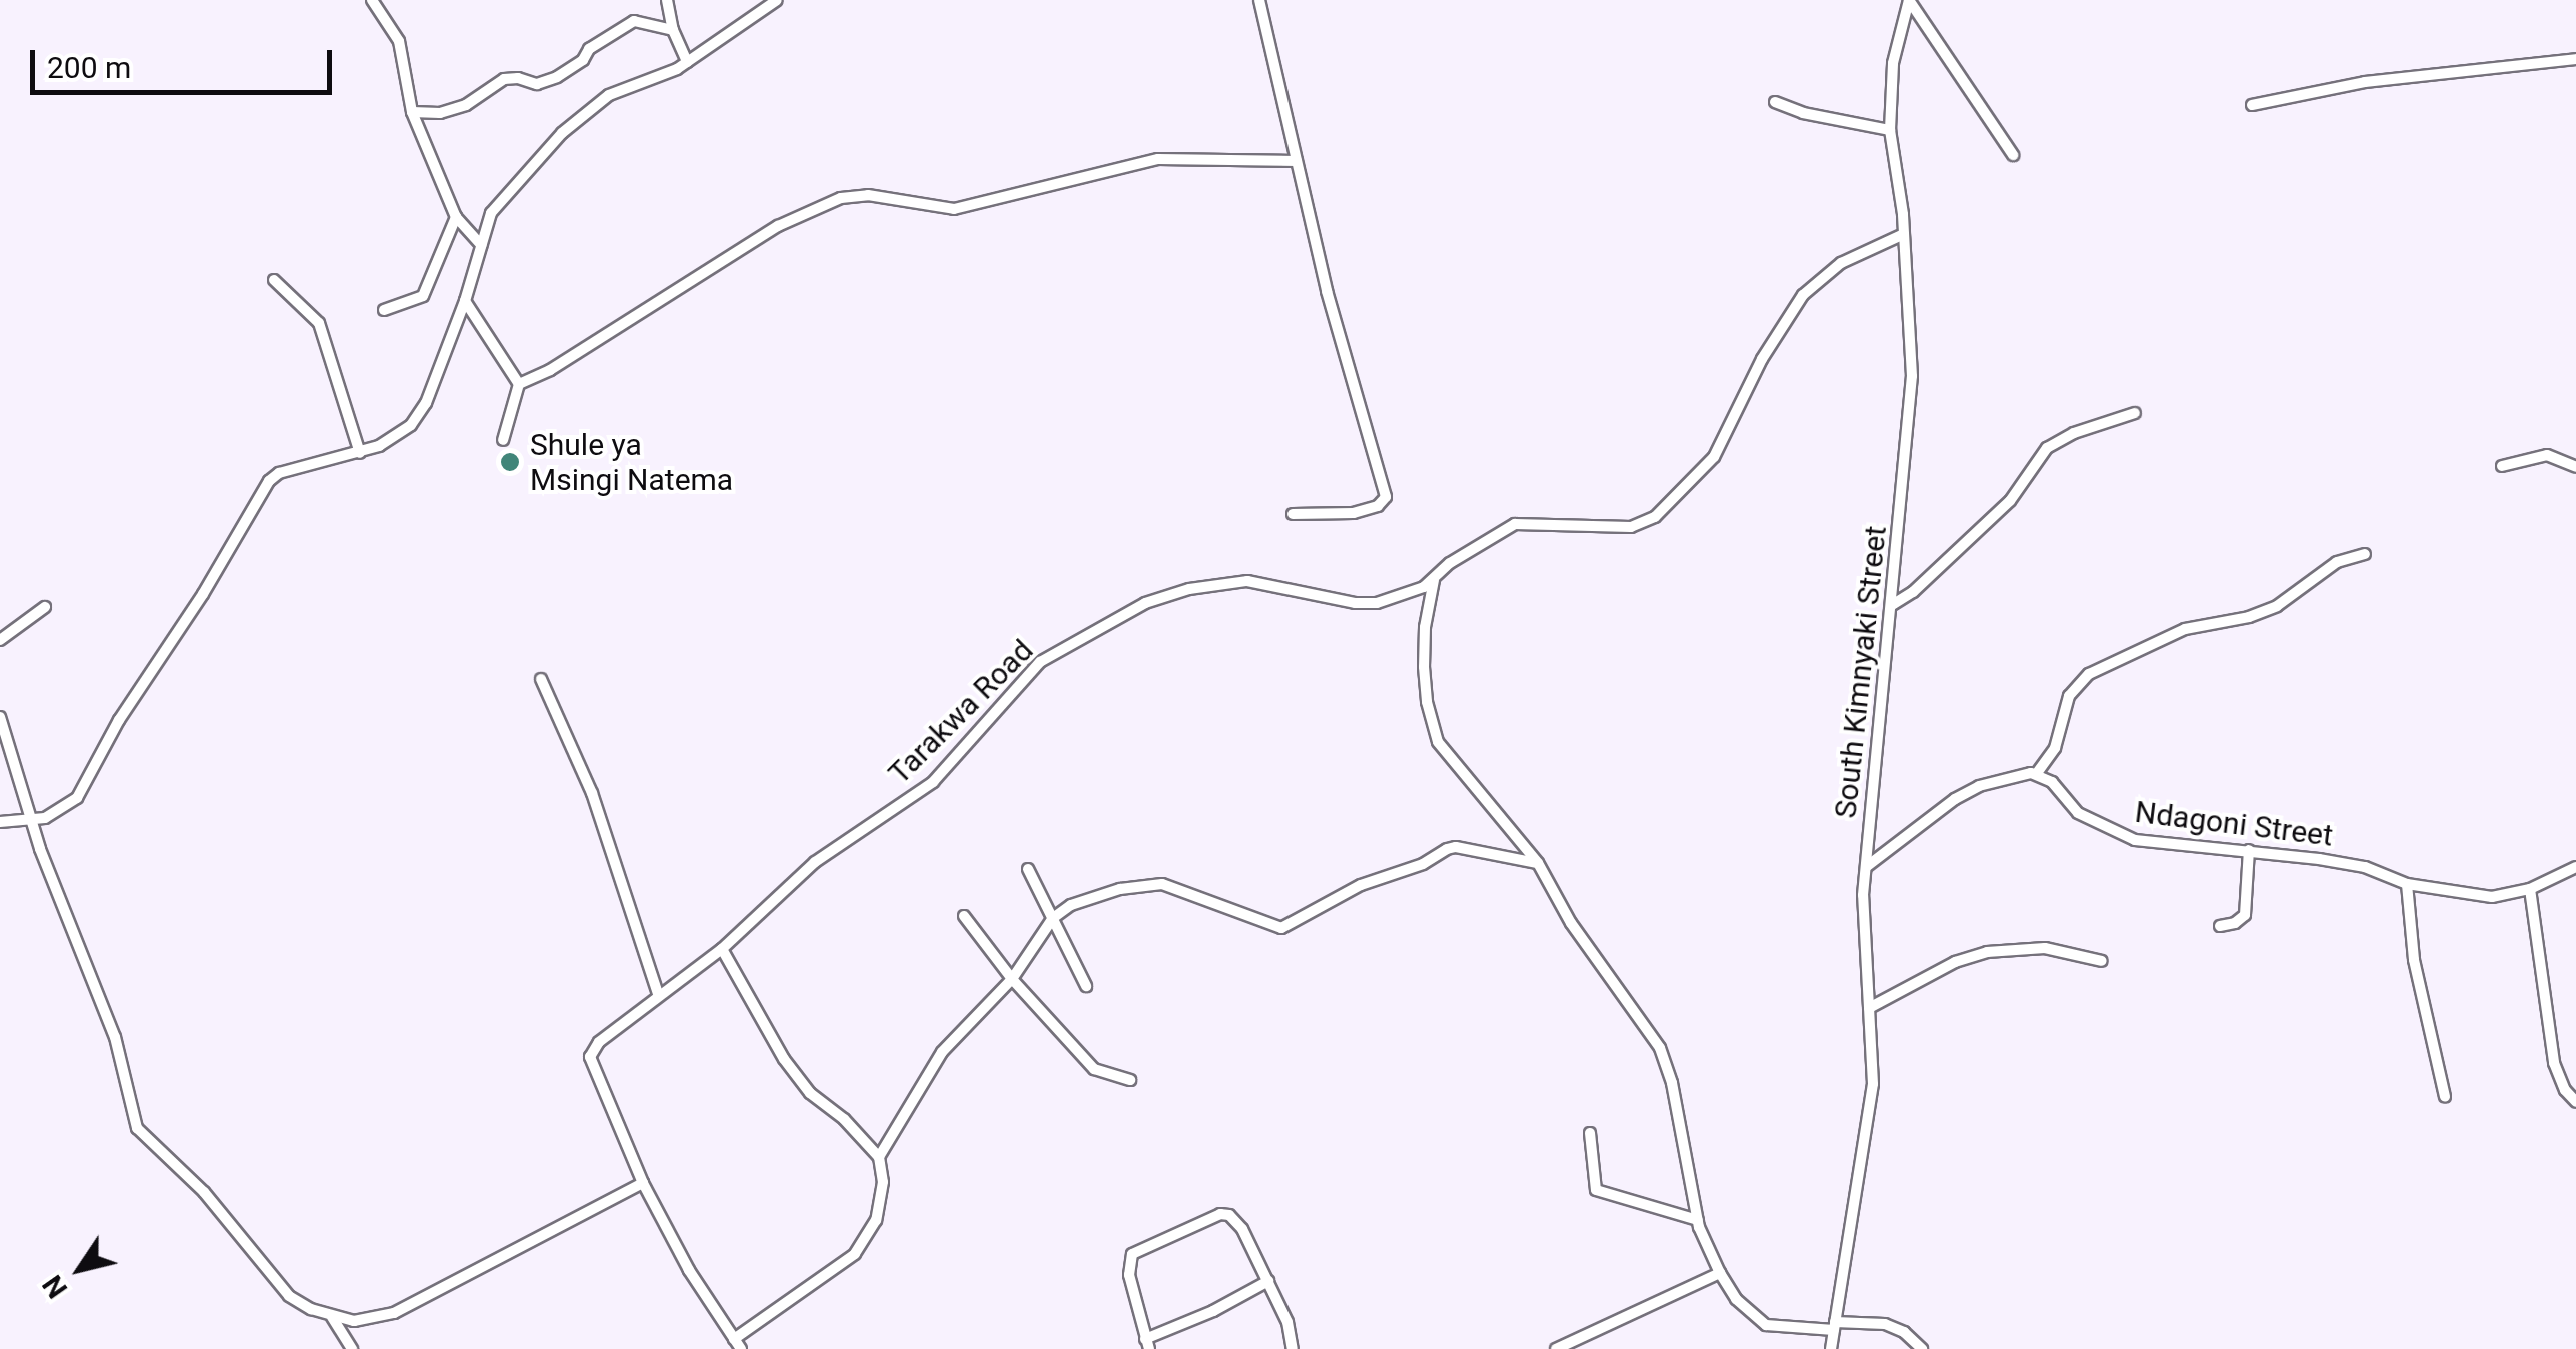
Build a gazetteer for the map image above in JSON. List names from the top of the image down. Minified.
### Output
{"streets":{"street":["South Kimnyaki Street","Tarakwa Road","Ndagoni Street"]},"crossings":[["South Kimnyaki Street","Tarakwa Road"]],"places":["Shule ya Msingi Natema"],"scale_bar":"200 m","north":"bottom left"}
